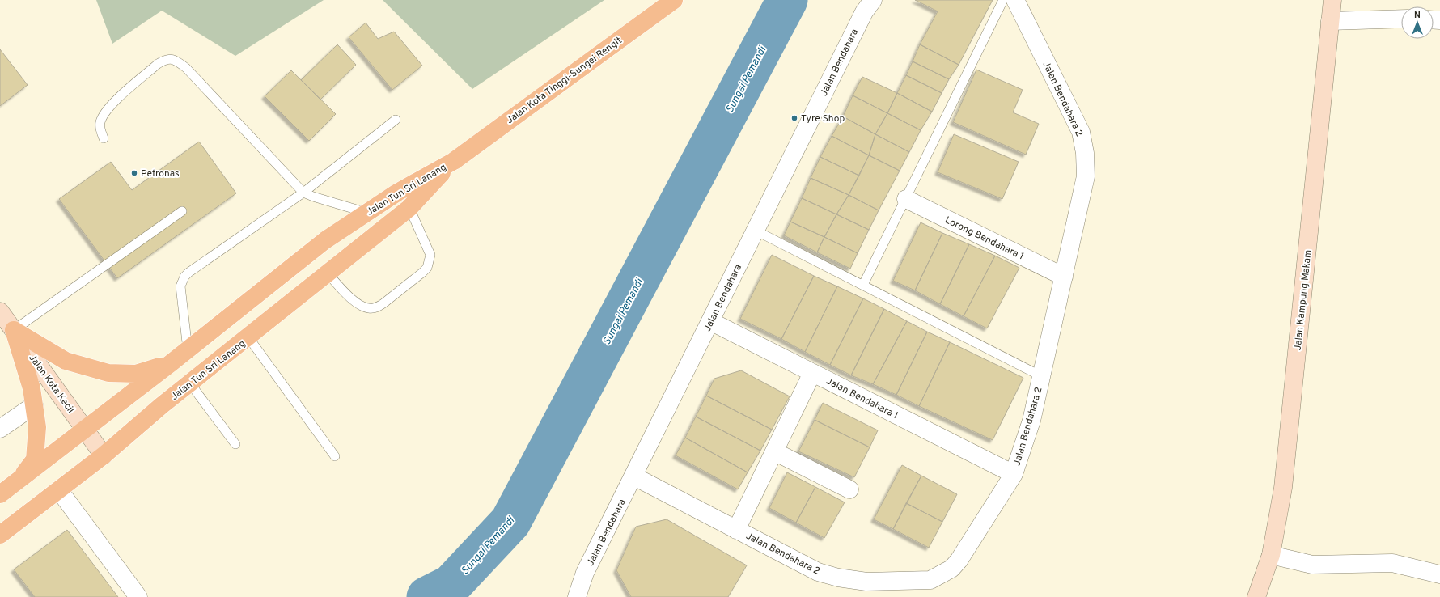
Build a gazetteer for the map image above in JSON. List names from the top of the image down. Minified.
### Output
{"streets":{"main road":["Jalan Kota Tinggi-Sungei Rengit","Jalan Tun Sri Lanang"],"street":["Jalan Bendahara","Jalan Bendahara 2","Lorong Bendahara 1","Jalan Kampung Makam","Jalan Kota Kecil","Jalan Bendahara 1"]},"crossings":[["Jalan Bendahara","Jalan Bendahara 2"],["Jalan Bendahara","Jalan Bendahara 1"],["Jalan Kota Tinggi-Sungei Rengit","Jalan Tun Sri Lanang"],["Jalan Bendahara 2","Lorong Bendahara 1"],["Jalan Bendahara 2","Jalan Bendahara 1"],["Jalan Tun Sri Lanang","Jalan Kota Kecil"]],"water":["Sungai Pemandi"],"places":["Tyre Shop","Petronas"],"north":"top"}
